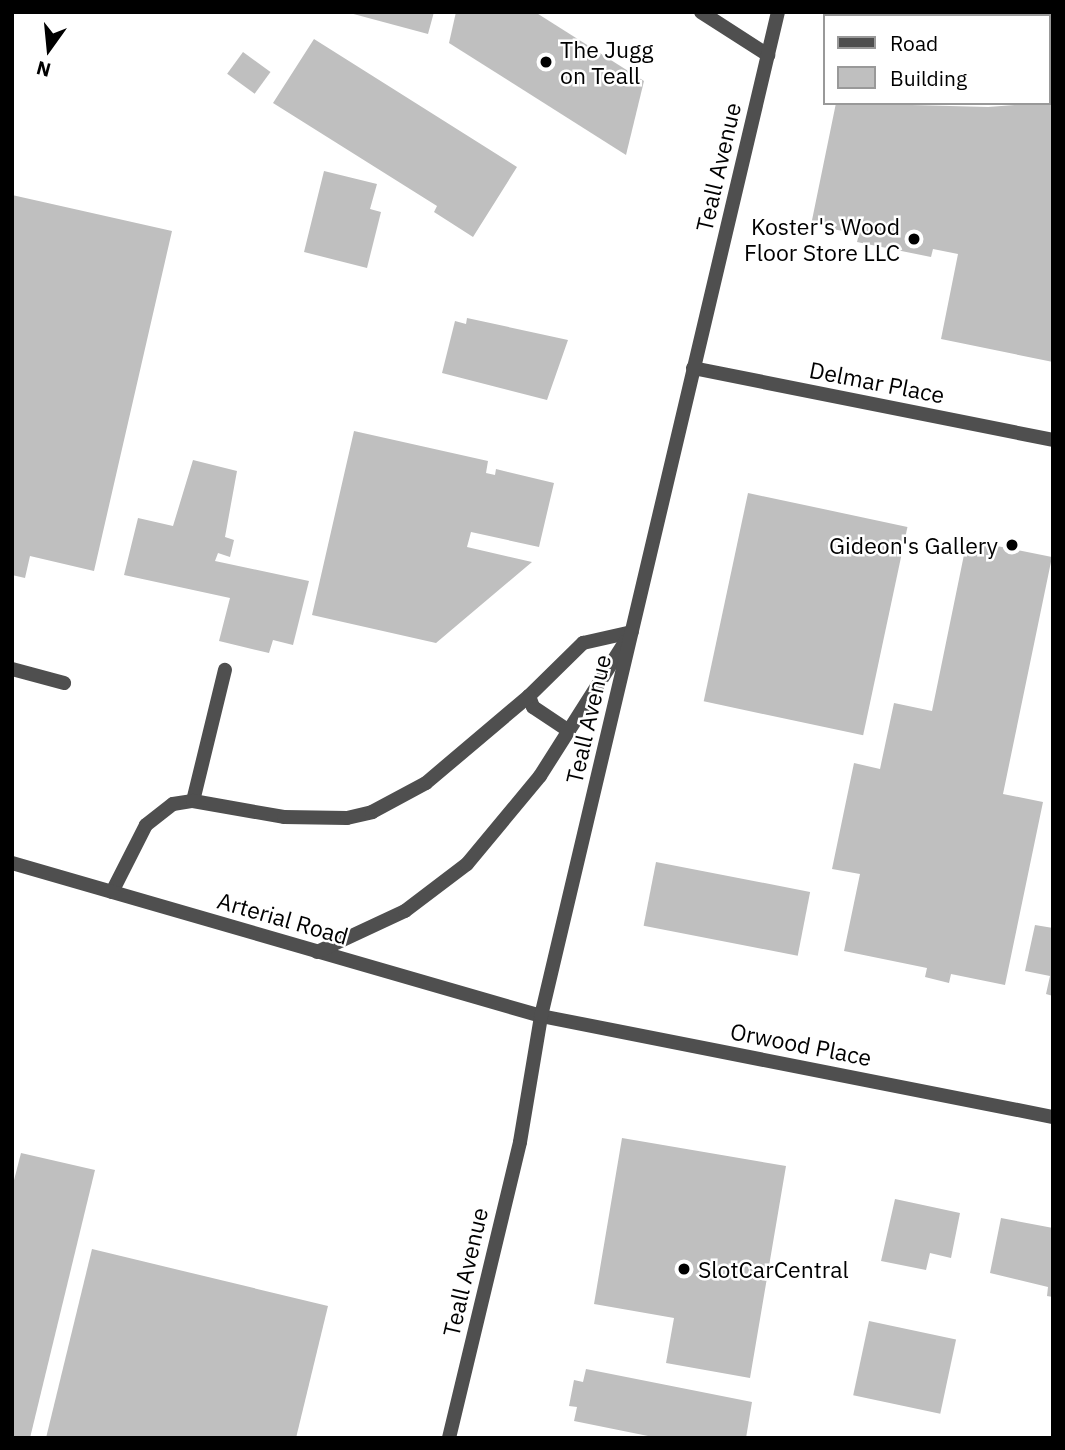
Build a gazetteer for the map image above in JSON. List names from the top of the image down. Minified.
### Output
{"streets":{"street":["Teall Avenue","Delmar Place","Arterial Road","Orwood Place"]},"crossings":[["Teall Avenue","Delmar Place"],["Teall Avenue","Arterial Road"],["Teall Avenue","Orwood Place"],["Arterial Road","Orwood Place"]],"places":["The Jugg on Teall","Koster's Wood Floor Store LLC","Gideon's Gallery","SlotCarCentral"],"legend":["Road","Building"],"north":"bottom"}
